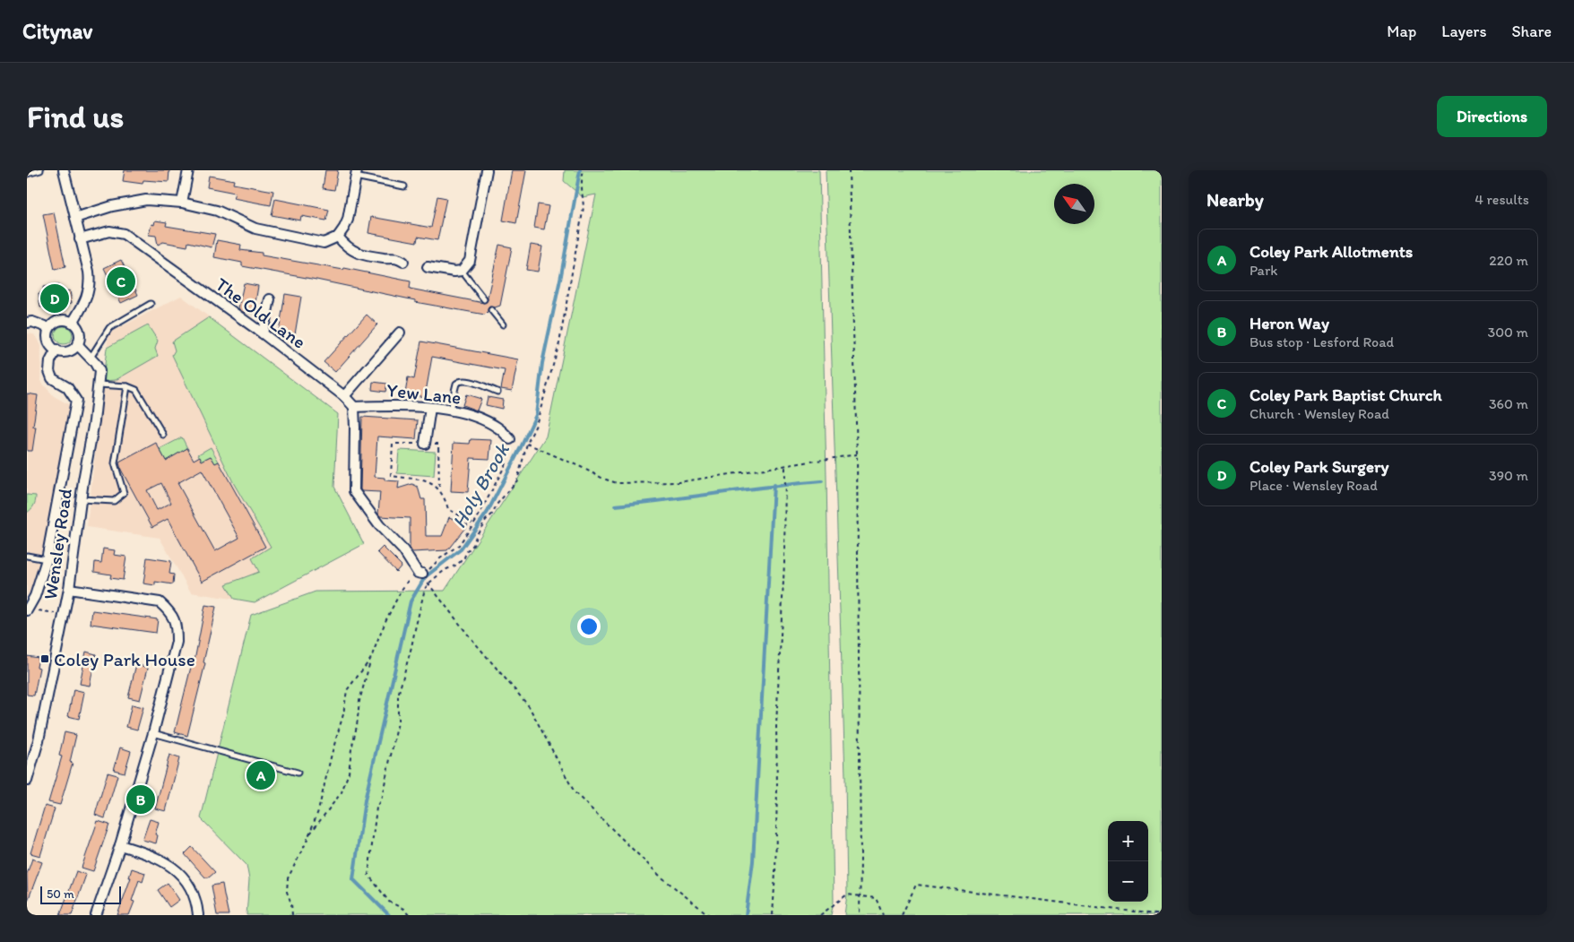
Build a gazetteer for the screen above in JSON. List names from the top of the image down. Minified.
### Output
{"streets":{"street":["The Old Lane","Yew Lane","Wensley Road"]},"crossings":[["The Old Lane","Yew Lane"]],"water":["Holy Brook"],"places":{"transit":["Coley Park House"]},"scale_bar":"50 m","north":"top left","page":{"header":"Citynav","nav":["Map","Layers","Share"],"buttons":"Directions","title":"Find us","heading":["Nearby","4 results"],"list":[{"mark":"A","name":"Coley Park Allotments","note":"Park","value":"220 m"},{"mark":"B","name":"Heron Way","note":"Bus stop · Lesford Road","value":"300 m"},{"mark":"C","name":"Coley Park Baptist Church","note":"Church · Wensley Road","value":"360 m"},{"mark":"D","name":"Coley Park Surgery","note":"Place · Wensley Road","value":"390 m"}],"pins":["C","D","A","B"],"map_buttons":["+","−"],"scale":"50 m"}}
